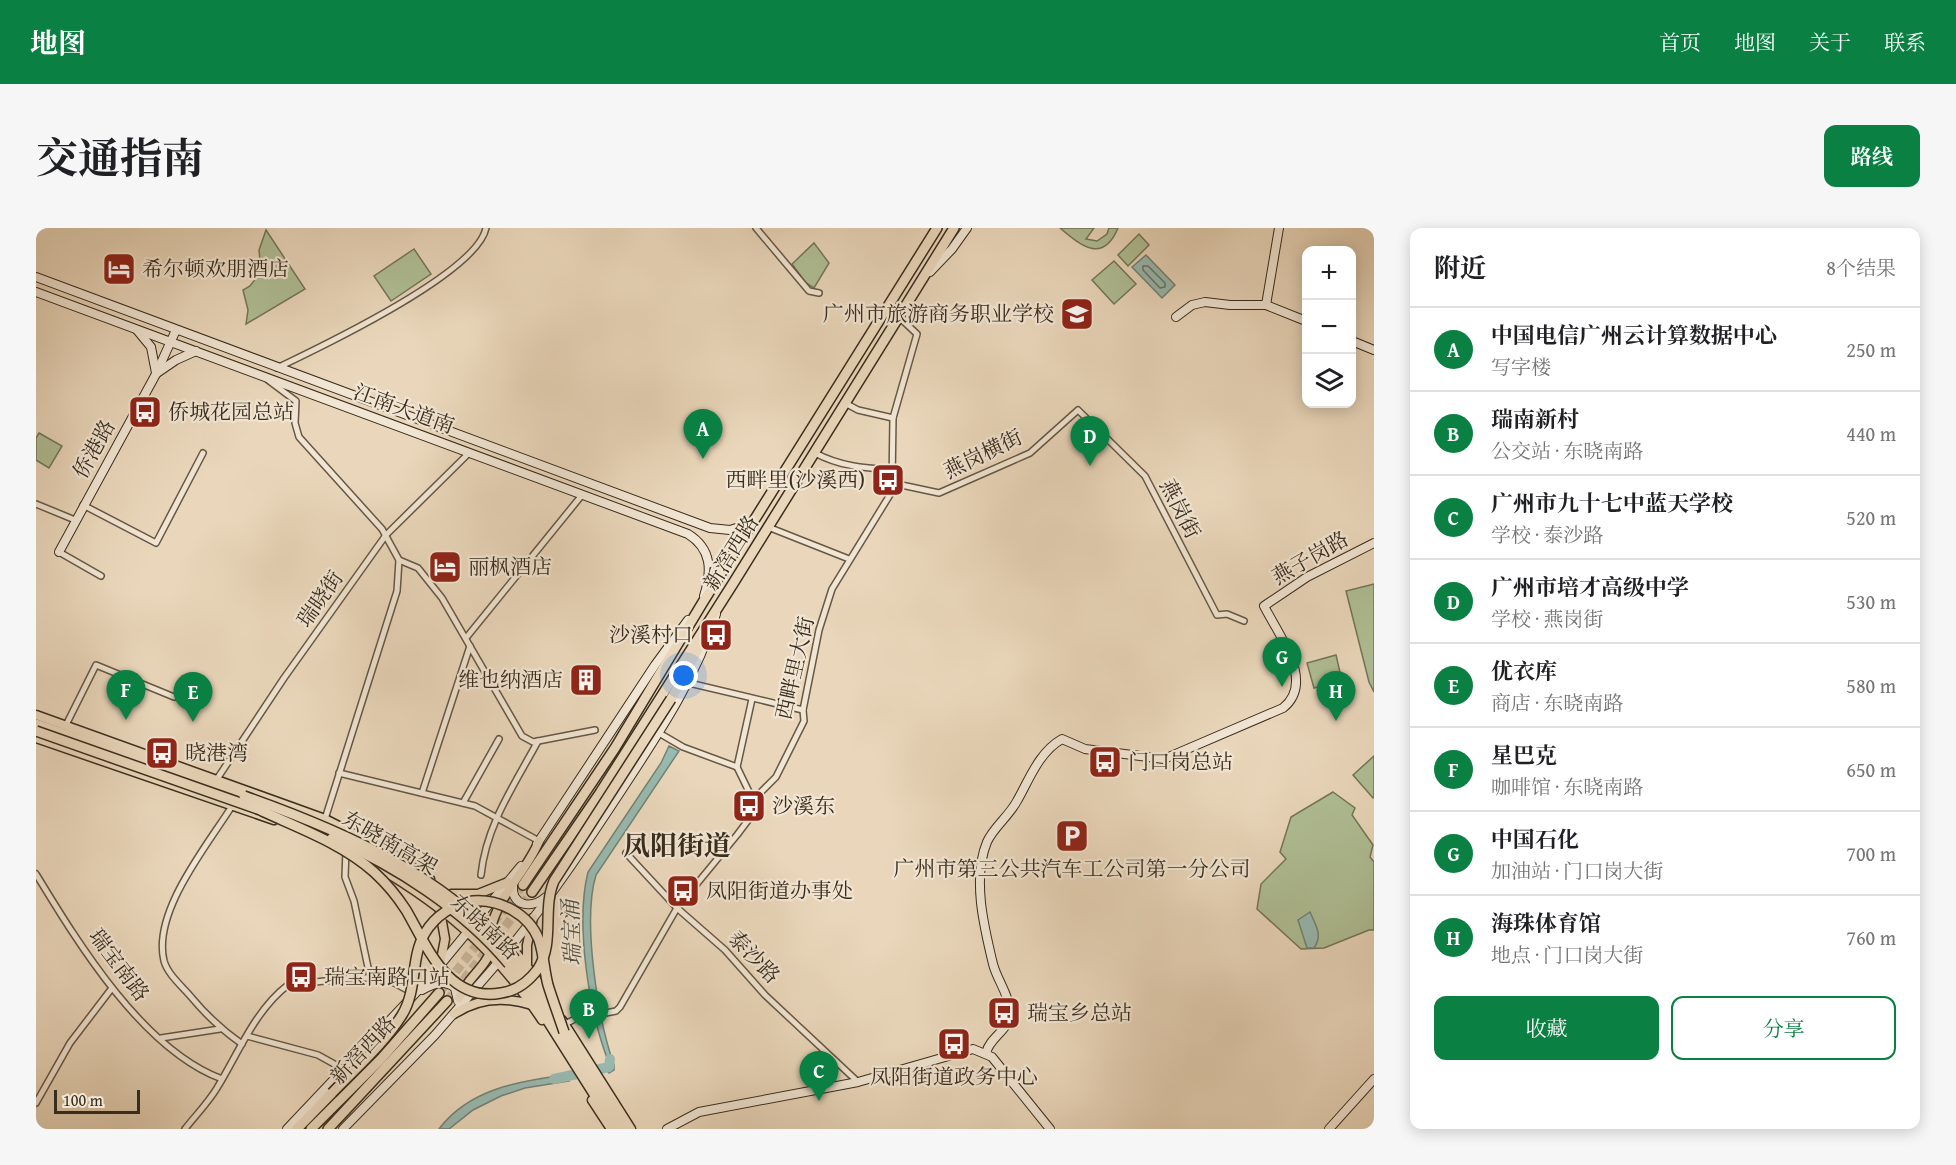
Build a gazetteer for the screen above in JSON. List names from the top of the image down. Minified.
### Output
{"streets":{"highway":["新滘西路","东晓南高架"],"main road":["江南大道南","侨港路","燕子岗路","东晓南路"],"street":["燕岗横街","燕岗街","瑞晓街","西畔里大街","泰沙路","瑞宝南路"]},"crossings":[["江南大道南","侨港路"],["江南大道南","新滘西路"],["江南大道南","瑞晓街"],["燕岗横街","燕岗街"],["燕岗横街","西畔里大街"],["瑞晓街","东晓南路"],["西畔里大街","东晓南高架"],["西畔里大街","东晓南路"],["西畔里大街","泰沙路"],["东晓南高架","东晓南路"]],"districts":["凤阳街道"],"water":["瑞宝涌"],"places":{"hotel":["希尔顿欢朋酒店","丽枫酒店"],"school or university":["广州市旅游商务职业学校"],"bus stop":["侨城花园总站","西畔里(沙溪西)","沙溪村口","晓港湾","门口岗总站","沙溪东","凤阳街道办事处","瑞宝南路口站","瑞宝乡总站","凤阳街道政务中心"],"building":["维也纳酒店"],"parking":["广州市第三公共汽车工公司第一分公司"]},"scale_bar":"100 m","page":{"header":"地图","nav":["首页","地图","关于","联系"],"title":"交通指南","buttons":["路线",["收藏","分享"]],"heading":["附近","8个结果"],"map_buttons":["+","−"],"list":[{"mark":"A","name":"中国电信广州云计算数据中心","note":"写字楼","value":"250 m"},{"mark":"B","name":"瑞南新村","note":"公交站 · 东晓南路","value":"440 m"},{"mark":"C","name":"广州市九十七中蓝天学校","note":"学校 · 泰沙路","value":"520 m"},{"mark":"D","name":"广州市培才高级中学","note":"学校 · 燕岗街","value":"530 m"},{"mark":"E","name":"优衣库","note":"商店 · 东晓南路","value":"580 m"},{"mark":"F","name":"星巴克","note":"咖啡馆 · 东晓南路","value":"650 m"},{"mark":"G","name":"中国石化","note":"加油站 · 门口岗大街","value":"700 m"},{"mark":"H","name":"海珠体育馆","note":"地点 · 门口岗大街","value":"760 m"}],"pins":["A","D","G","F","H","E","B","C"],"scale":"100 m"}}
